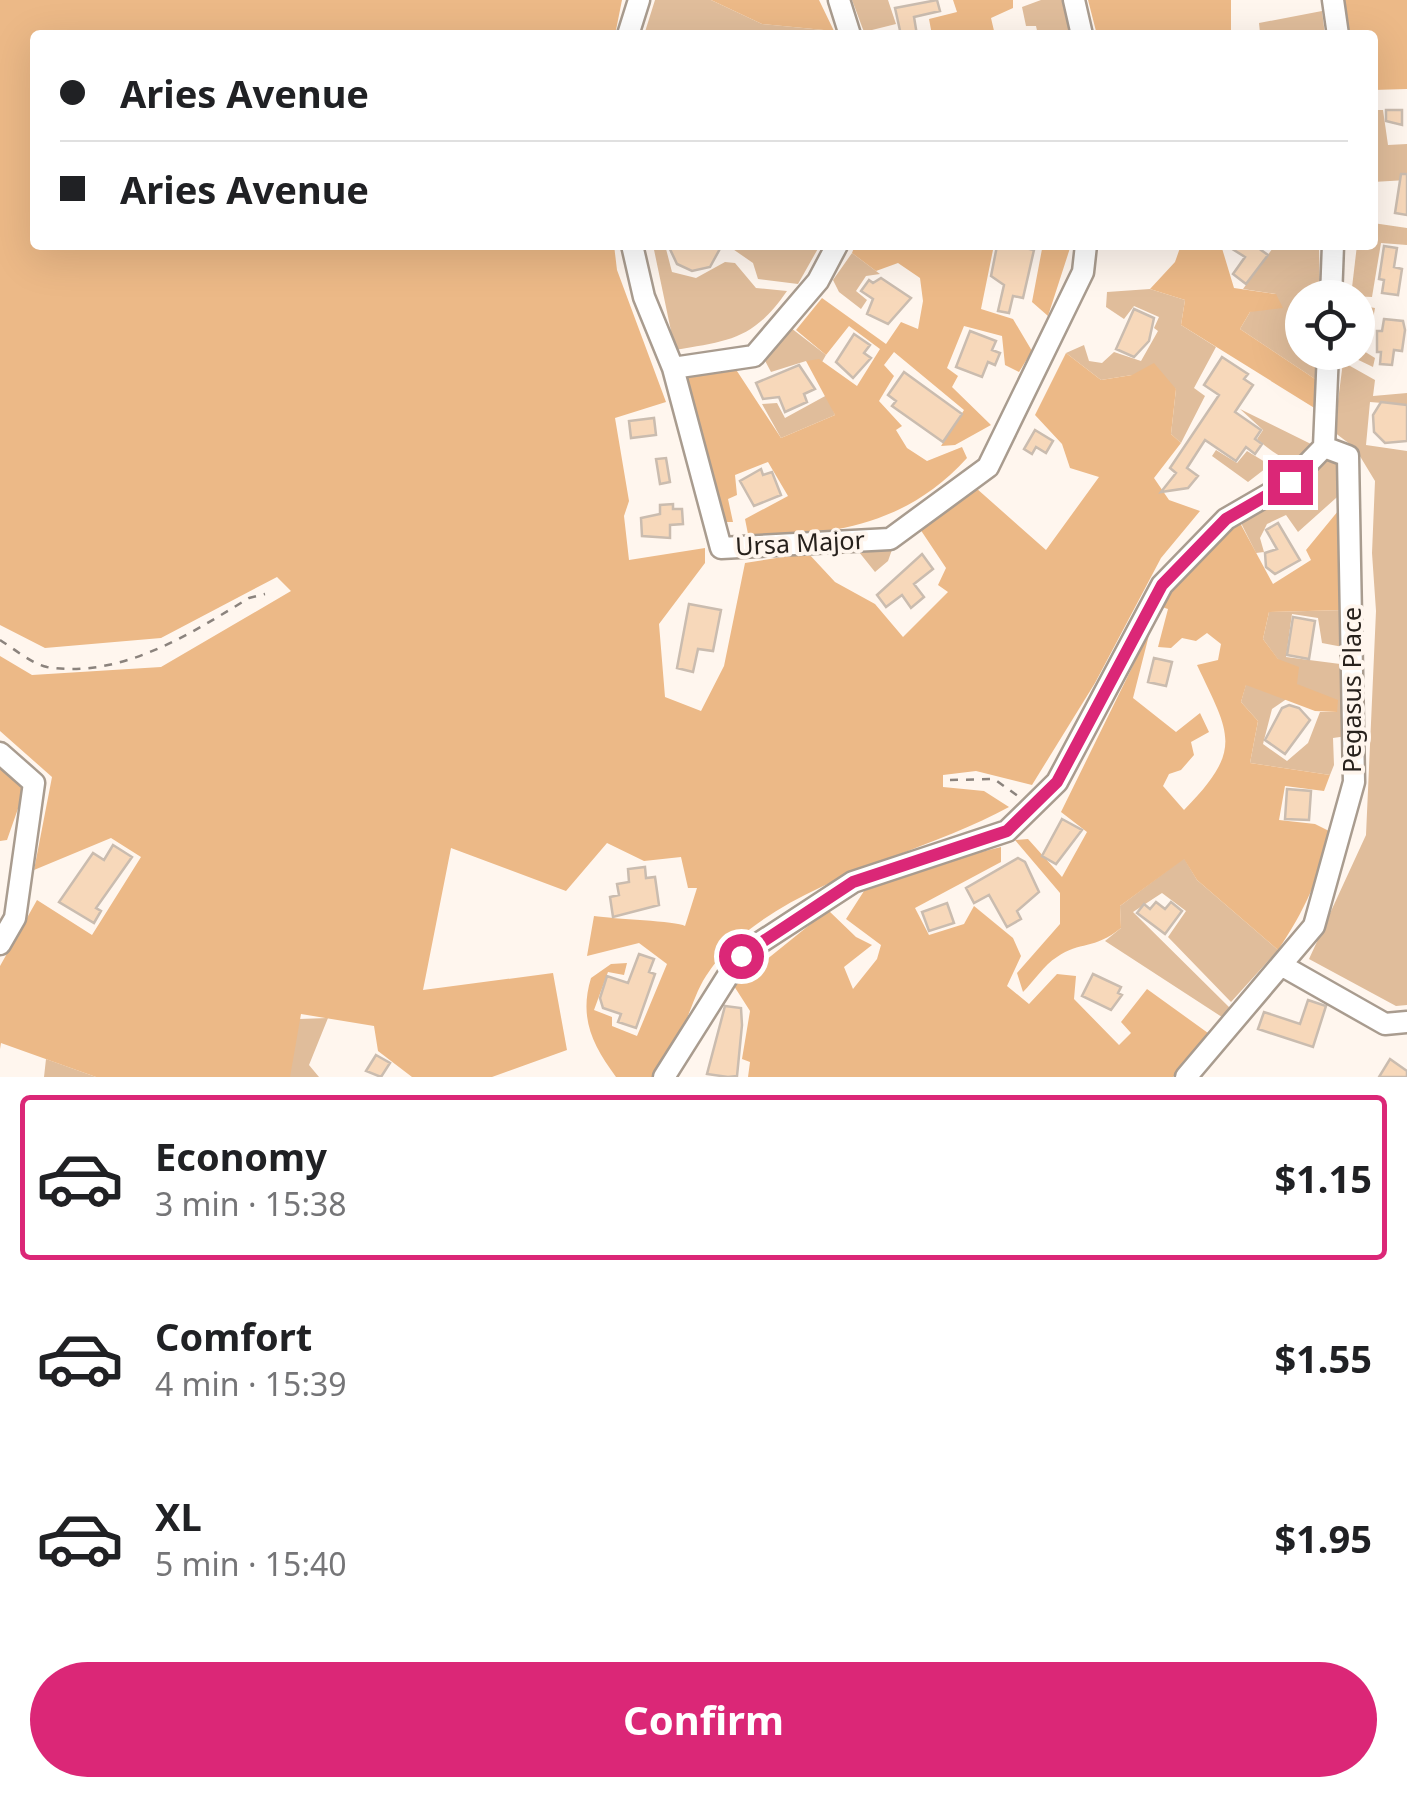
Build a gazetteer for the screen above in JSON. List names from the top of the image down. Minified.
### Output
{"streets":{"street":["Ursa Major","Pegasus Place"]},"page":{"banner":["Aries Avenue","Aries Avenue"],"list":[{"name":"Economy","note":"3 min · 15:38","value":"$1.15"},{"name":"Comfort","note":"4 min · 15:39","value":"$1.55"},{"name":"XL","note":"5 min · 15:40","value":"$1.95"}],"buttons":"Confirm"}}
